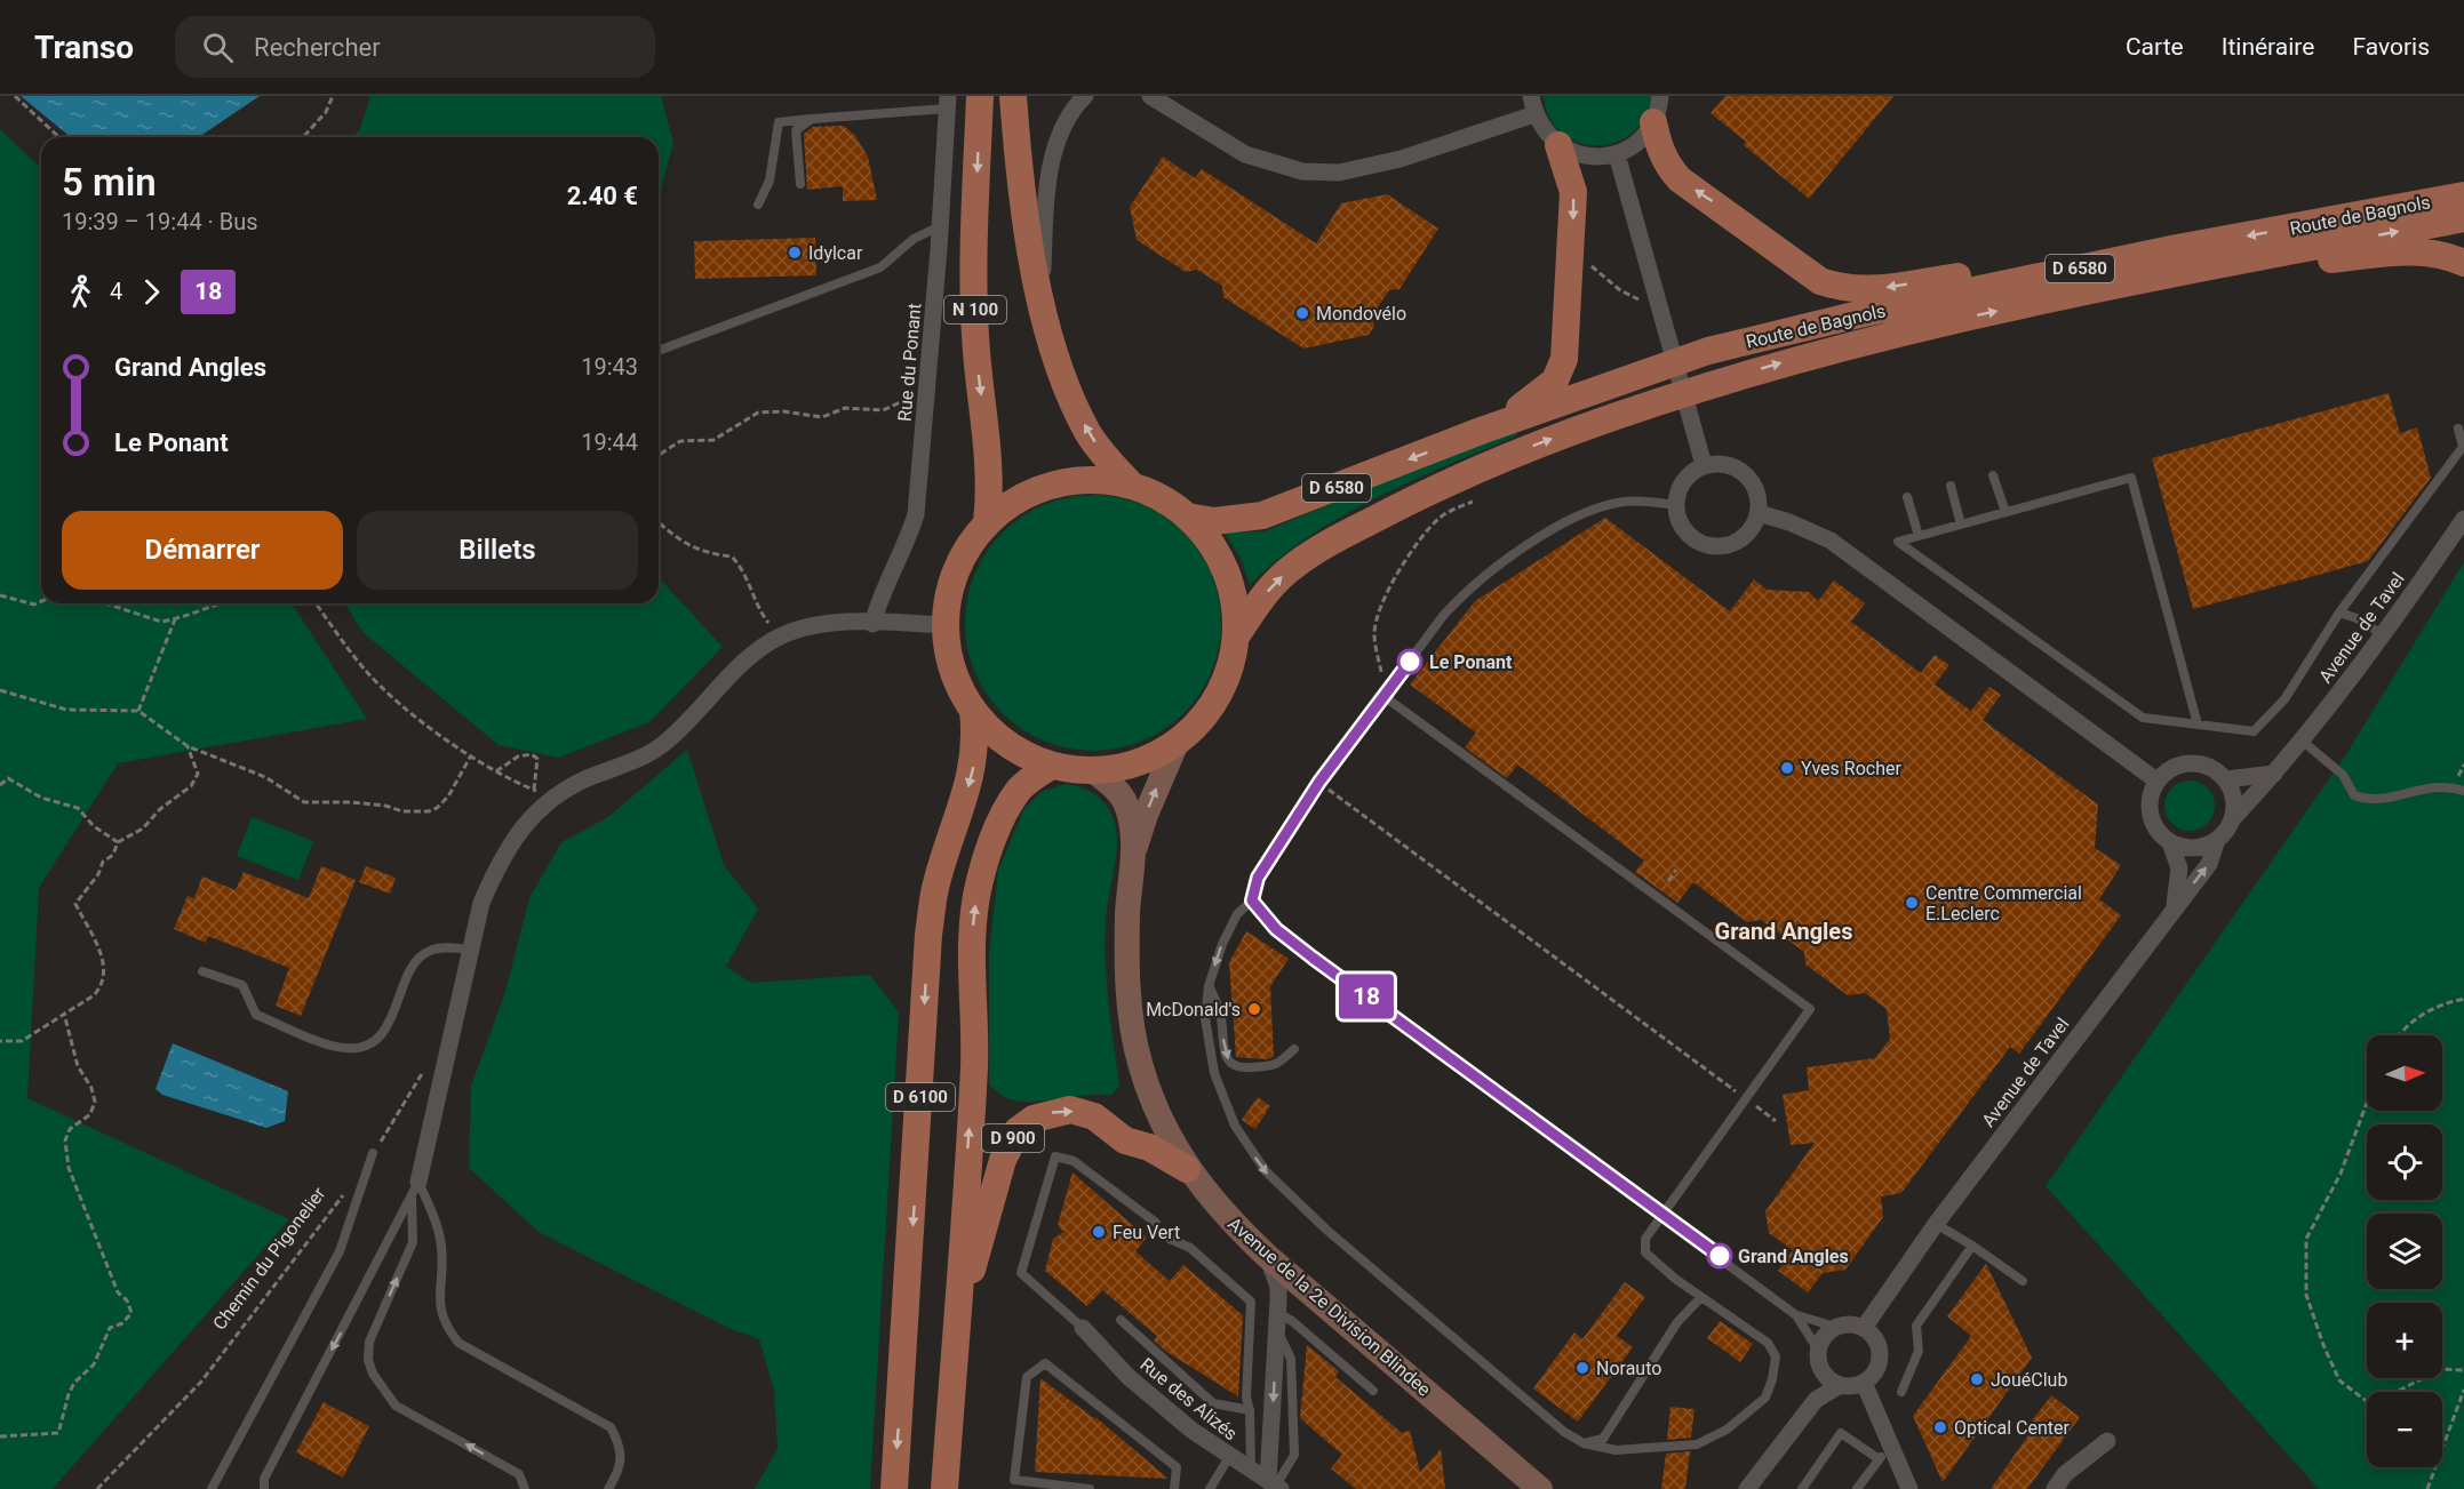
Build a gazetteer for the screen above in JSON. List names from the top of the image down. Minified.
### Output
{"streets":{"main road":["Route de Bagnols","D 6580","N 100","D 6100","D 900","Avenue de la 2e Division Blindee"],"street":["Rue du Ponant","Avenue de Tavel","Rue des Alizés"],"path":["Chemin du Pigonelier"]},"crossings":[["D 6100","D 900"],["D 900","Avenue de la 2e Division Blindee"]],"districts":["Grand Angles"],"places":["Idylcar","Mondovélo","Le Ponant","Yves Rocher","Centre Commercial E.Leclerc","McDonald's","Feu Vert","Grand Angles","Norauto","JouéClub","Optical Center"],"lines":["bus line 18"],"north":"right","page":{"header":"Transo","search":"Rechercher","nav":["Carte","Itinéraire","Favoris"],"on_map":"18","heading":["5 min","19:39 – 19:44 · Bus","2.40 €"],"legs":["4","18"],"list":[{"name":"Grand Angles","value":"19:43"},{"name":"Le Ponant","value":"19:44"}],"buttons":["Démarrer","Billets"],"map_buttons":["+","−"]}}
